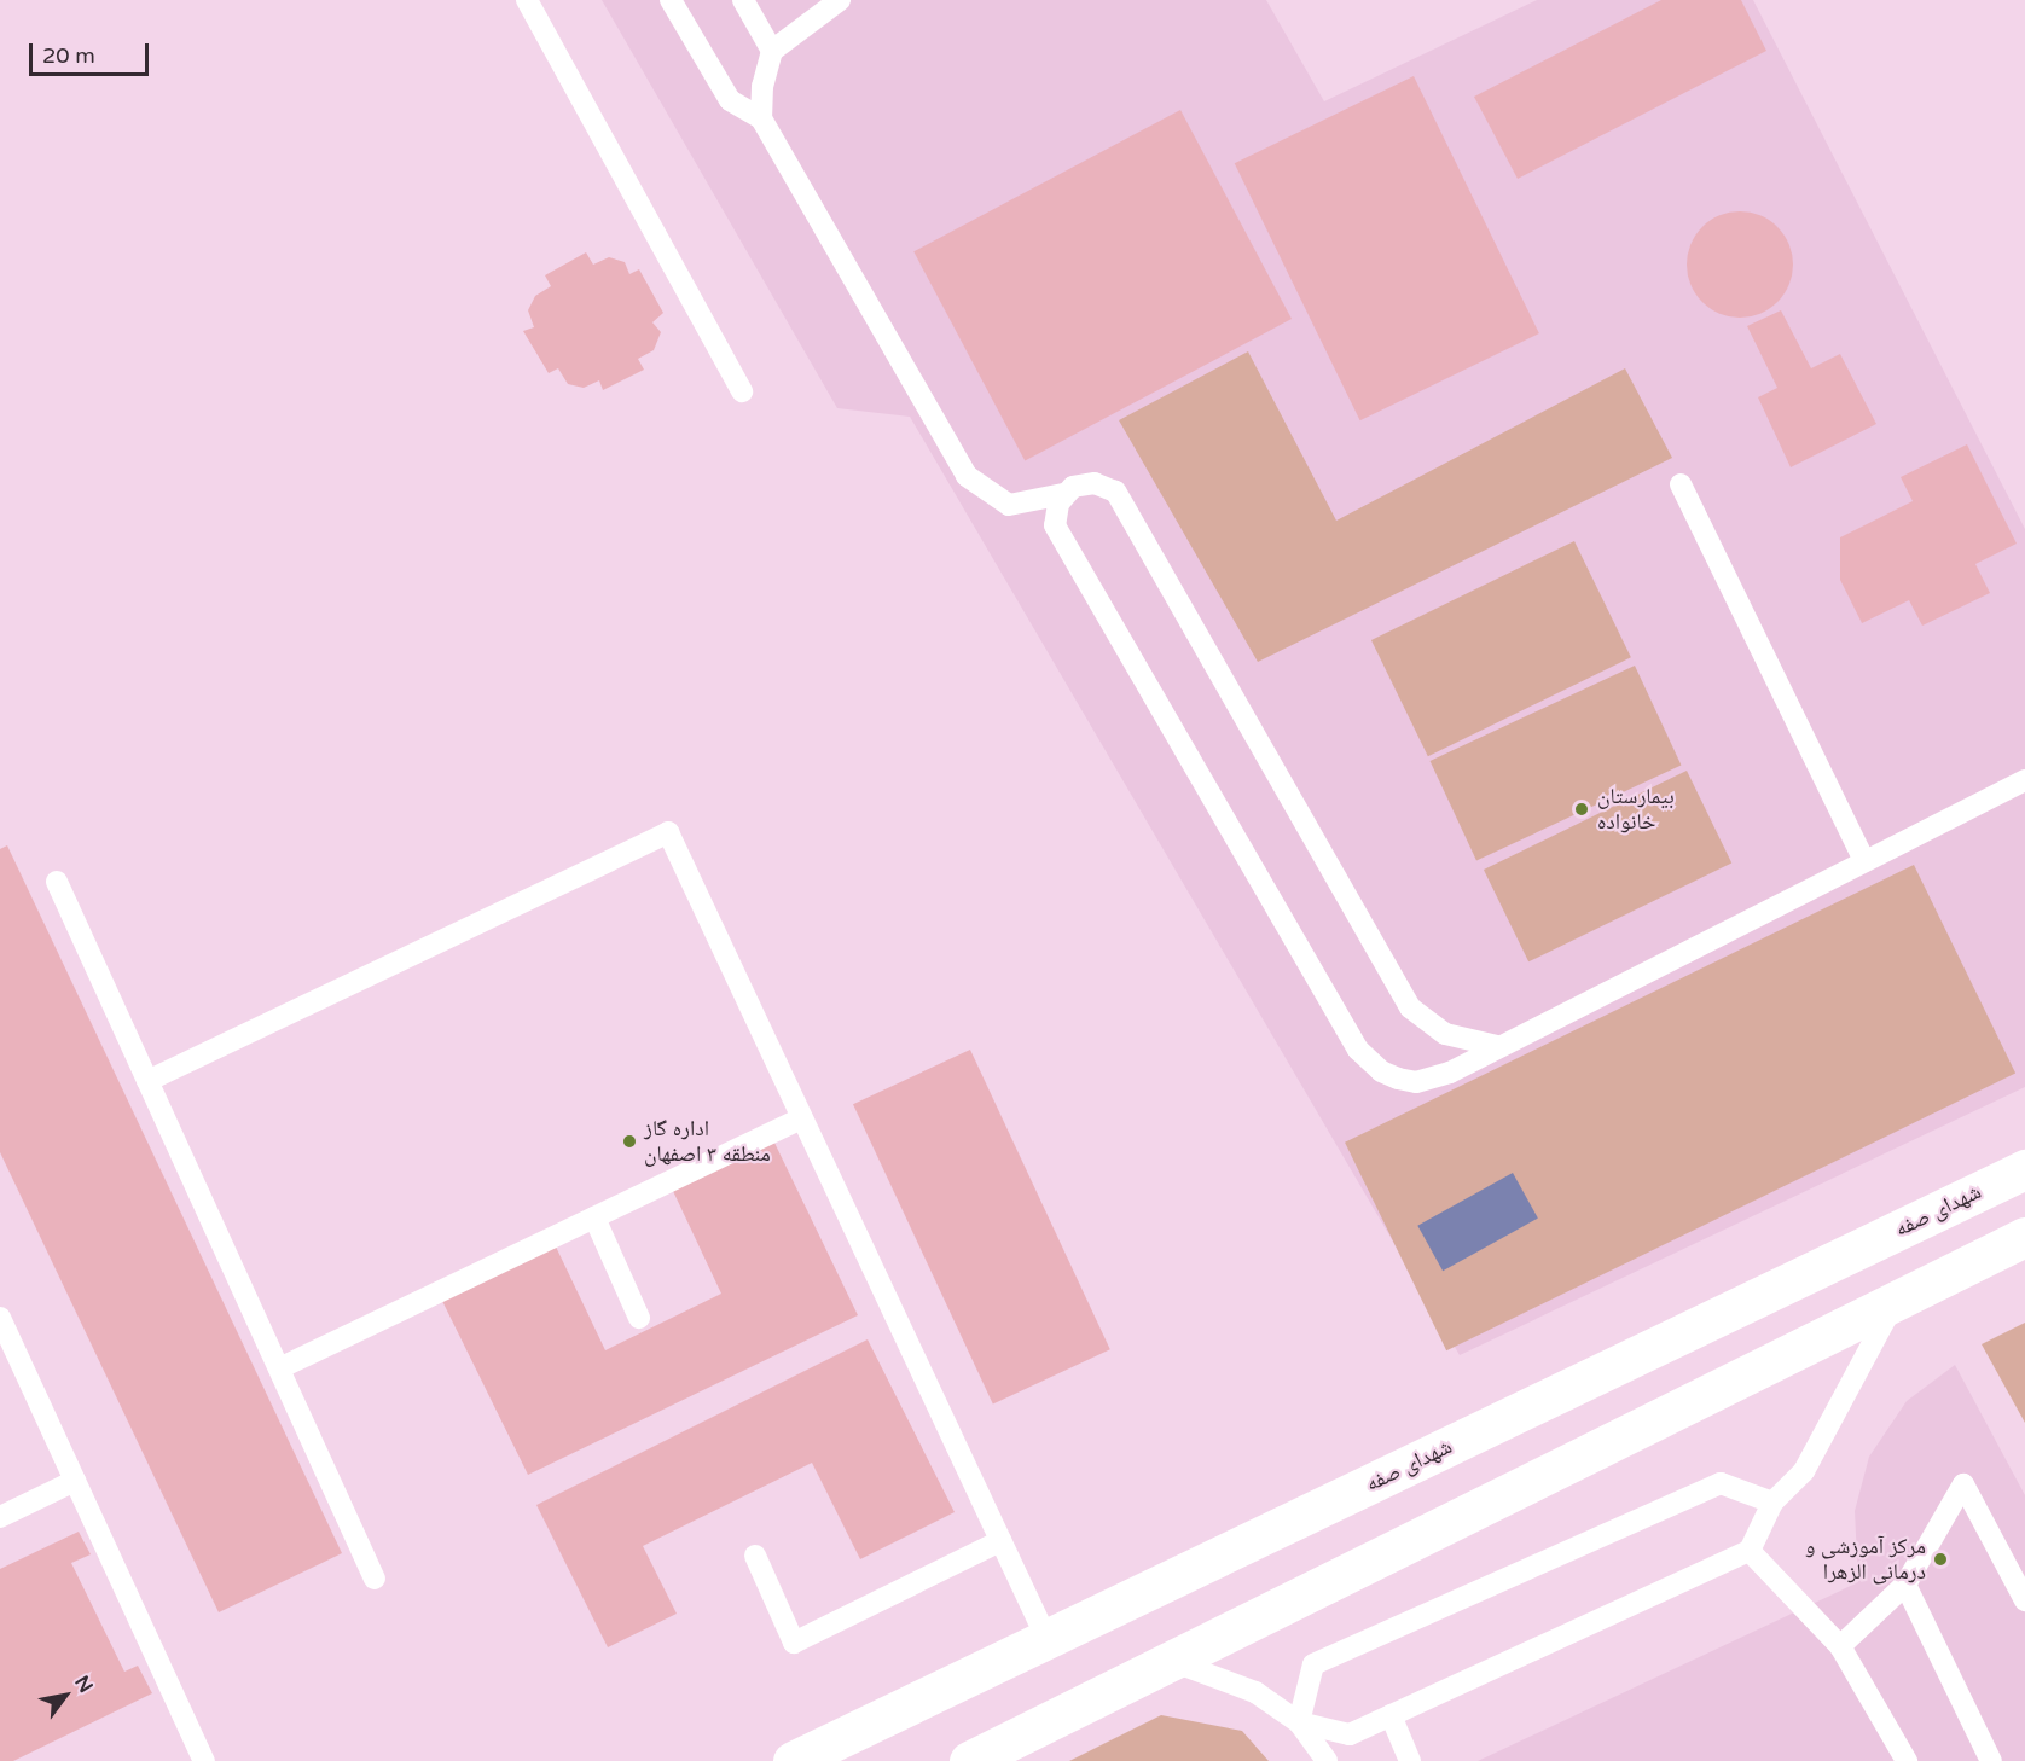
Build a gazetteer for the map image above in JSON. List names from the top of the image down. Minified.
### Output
{"streets":{"main road":["شهدای صفه"]},"places":["بیمارستان خانواده","اداره گاز منطقه ۳ اصفهان","مرکز آموزشی و درمانی الزهرا"],"scale_bar":"20 m","north":"top right"}
